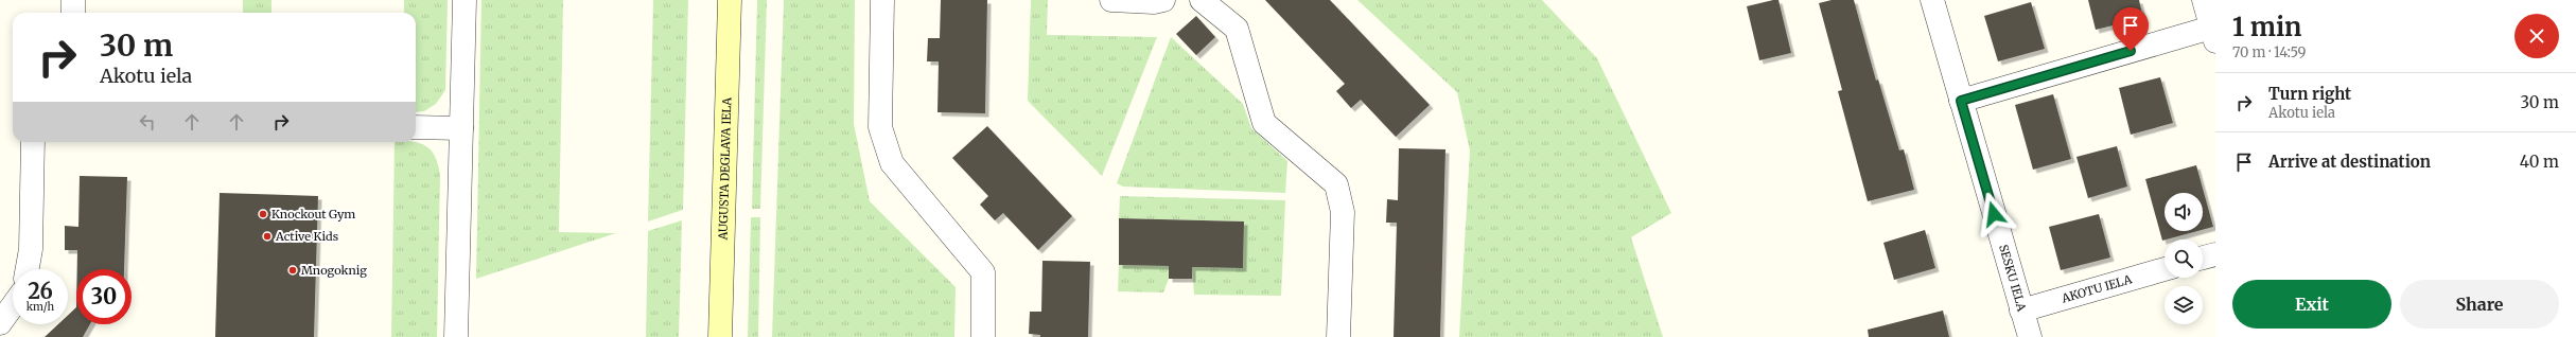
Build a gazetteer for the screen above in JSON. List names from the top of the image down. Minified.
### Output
{"streets":{"main road":["AUGUSTA DEGLAVA IELA"],"street":["SESKU IELA","AKOTU IELA"]},"crossings":[["SESKU IELA","AKOTU IELA"]],"places":["Knockout Gym","Active Kids","Mnogoknig"],"page":{"heading":["1 min","70 m · 14:59"],"turn":["30 m","Akotu iela"],"list":[{"name":"Turn right","note":"Akotu iela","value":"30 m"},{"name":"Arrive at destination","value":"40 m"}],"speed":"26 km/h","limit":"30","buttons":["Exit","Share"]}}
